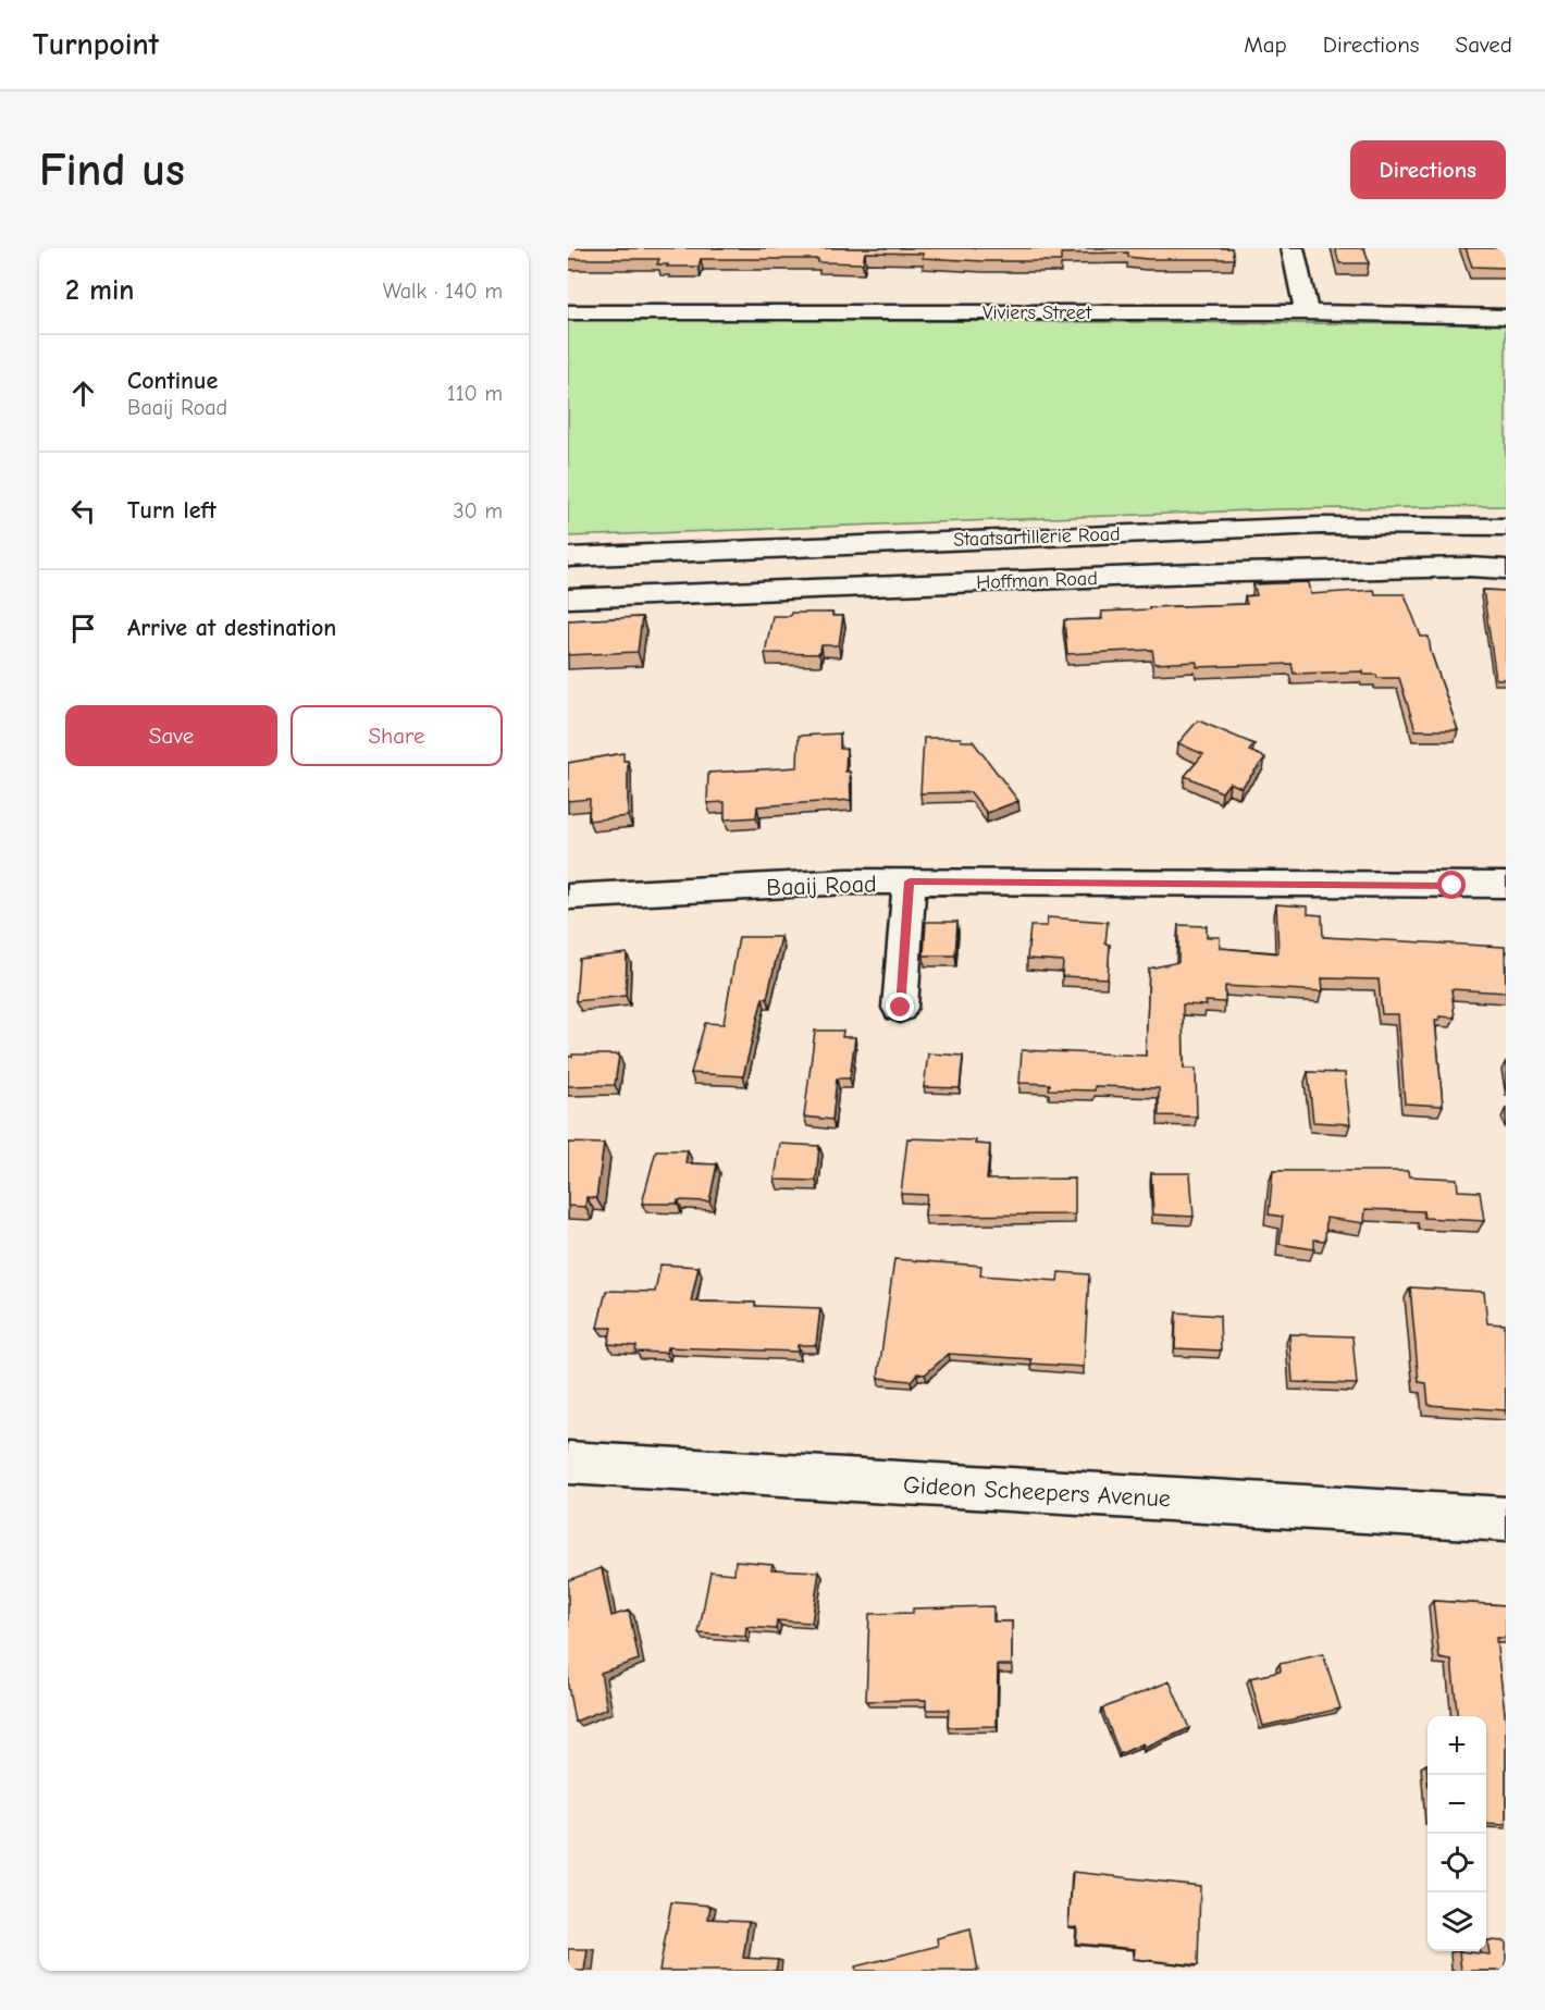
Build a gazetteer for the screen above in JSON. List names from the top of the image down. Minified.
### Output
{"streets":{"street":["Viviers Street","Staatsartillerie Road","Hoffman Road","Baaij Road","Gideon Scheepers Avenue"]},"page":{"header":"Turnpoint","nav":["Map","Directions","Saved"],"buttons":["Directions",["Save","Share"]],"title":"Find us","heading":["2 min","Walk · 140 m"],"list":[["Continue","Baaij Road","110 m"],["Turn left","30 m"],"Arrive at destination"],"map_buttons":["+","−"]}}
